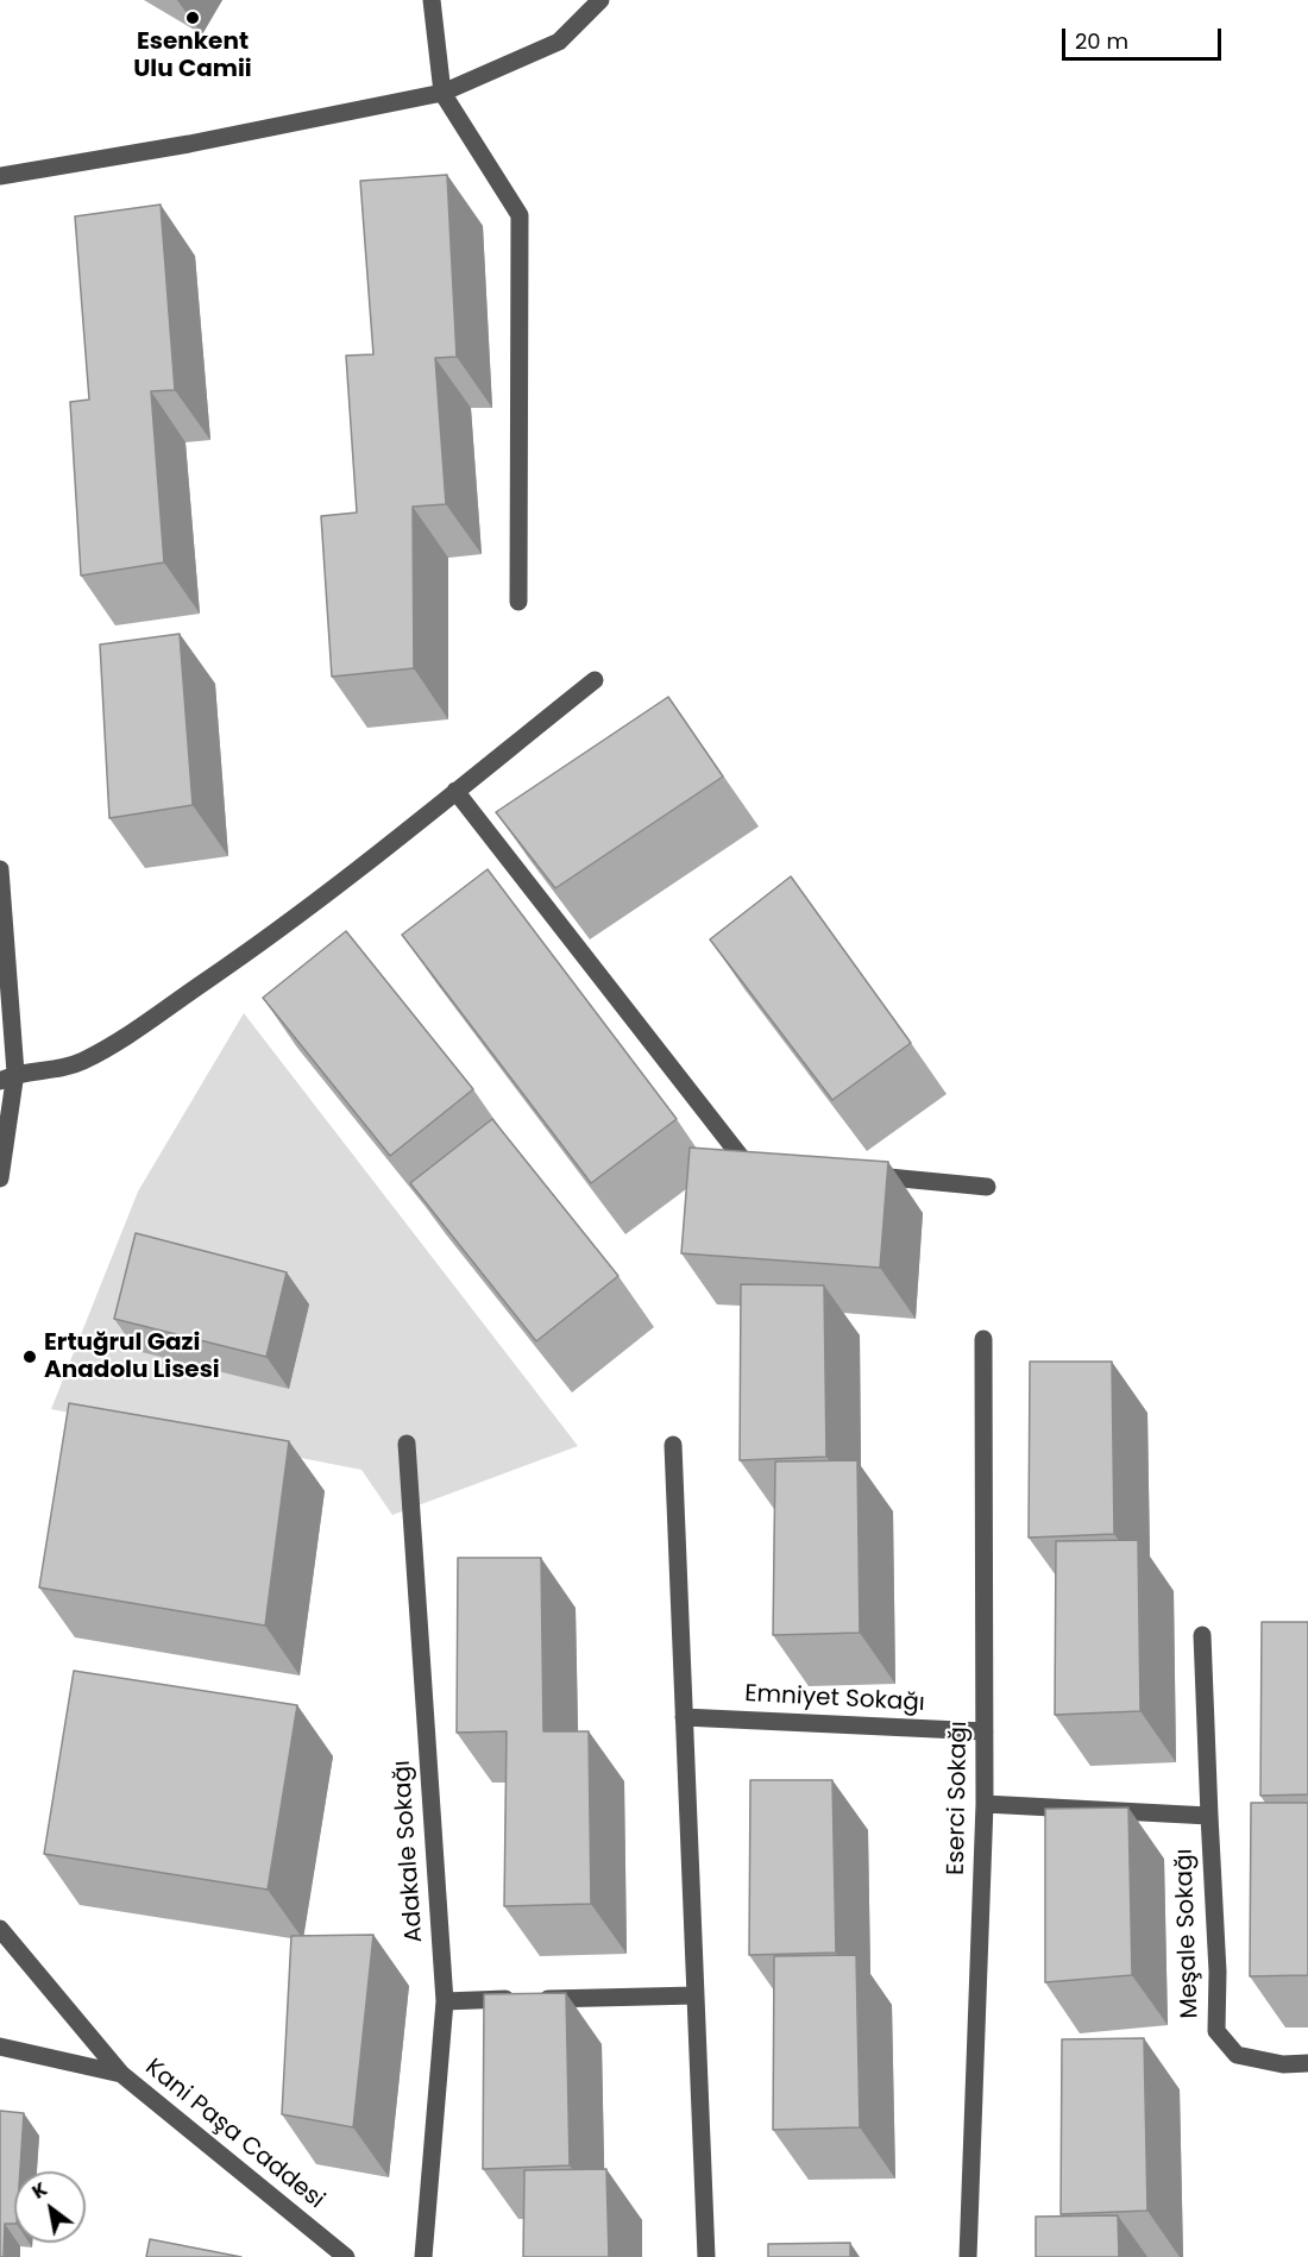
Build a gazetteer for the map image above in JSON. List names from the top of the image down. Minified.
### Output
{"streets":{"street":["Emniyet Sokağı","Eserci Sokağı","Adakale Sokağı","Meşale Sokağı","Kani Paşa Caddesi"]},"crossings":[["Emniyet Sokağı","Eserci Sokağı"],["Eserci Sokağı","Meşale Sokağı"]],"places":["Esenkent Ulu Camii","Ertuğrul Gazi Anadolu Lisesi"],"scale_bar":"20 m","north":"top left"}
